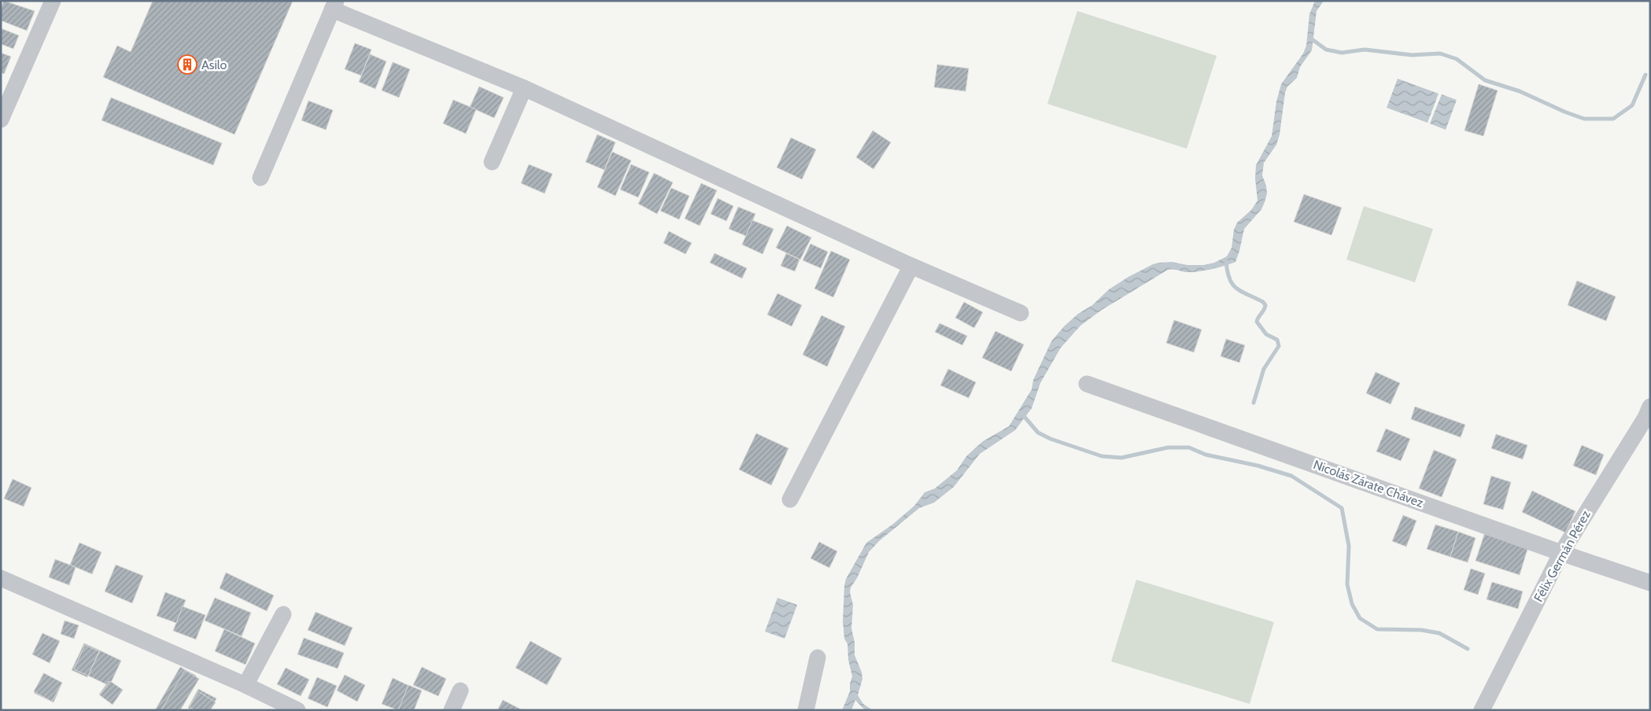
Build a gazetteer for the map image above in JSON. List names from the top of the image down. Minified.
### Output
{"streets":{"street":["Nicolás Zárate Chávez","Félix Germán Pérez"]},"crossings":[["Nicolás Zárate Chávez","Félix Germán Pérez"]],"places":{"building":["Asilo"]}}
